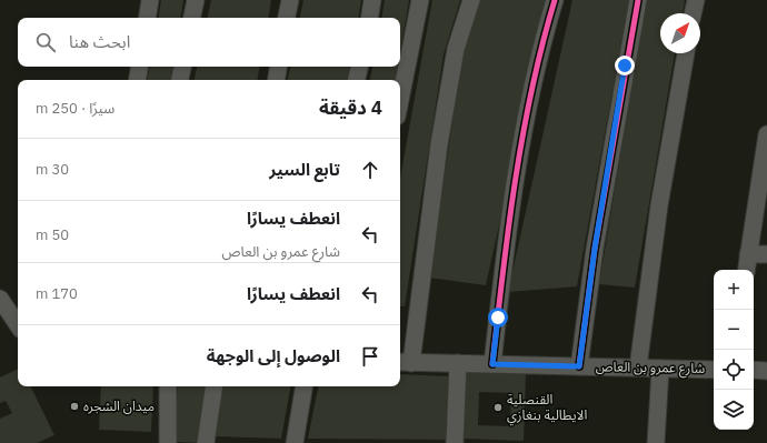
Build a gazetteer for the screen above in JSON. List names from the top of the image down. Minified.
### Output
{"streets":{"street":["شارع عمرو بن العاص"]},"places":["ميدان الشجره","القنصلية الايطالية بنغازي"],"north":"top right","page":{"search":"ابحث هنا","heading":["4 دقيقة","سيرًا · 250 m"],"list":[["تابع السير","30 m"],["انعطف يسارًا","شارع عمرو بن العاص","50 m"],["انعطف يسارًا","170 m"],"الوصول إلى الوجهة"],"map_buttons":["+","−"]}}
